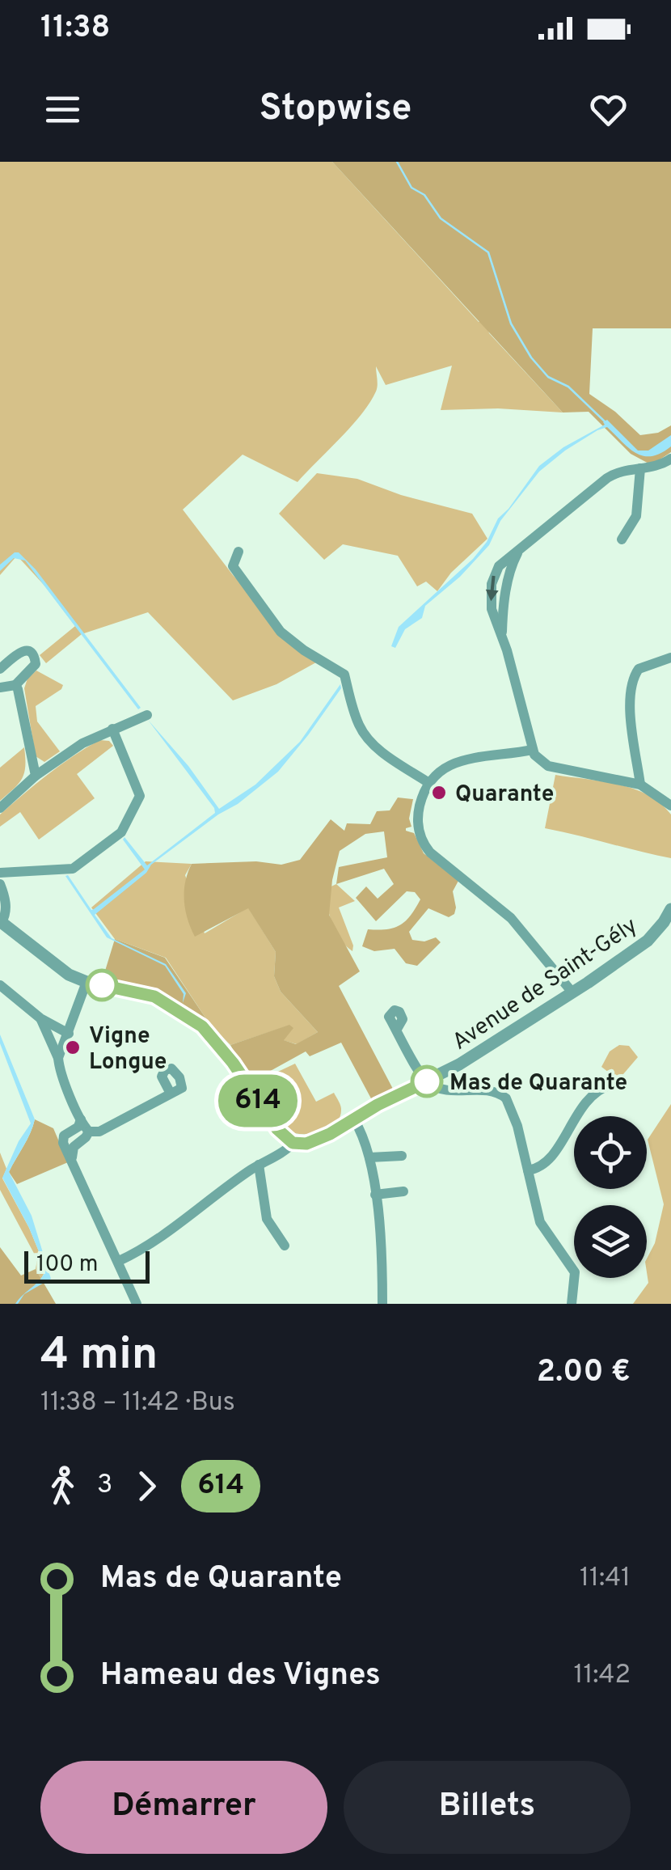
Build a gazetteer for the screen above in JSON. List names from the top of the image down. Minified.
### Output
{"streets":{"street":["Avenue de Saint-Gély"]},"places":["Quarante","Vigne Longue","Mas de Quarante"],"lines":["bus line 614"],"scale_bar":"100 m","page":{"status":"11:38","header":"Stopwise","on_map":"614","scale":"100 m","heading":["4 min","11:38 – 11:42 · Bus","2.00 €"],"legs":["3","614"],"list":[{"name":"Mas de Quarante","value":"11:41"},{"name":"Hameau des Vignes","value":"11:42"}],"buttons":["Démarrer","Billets"]}}
